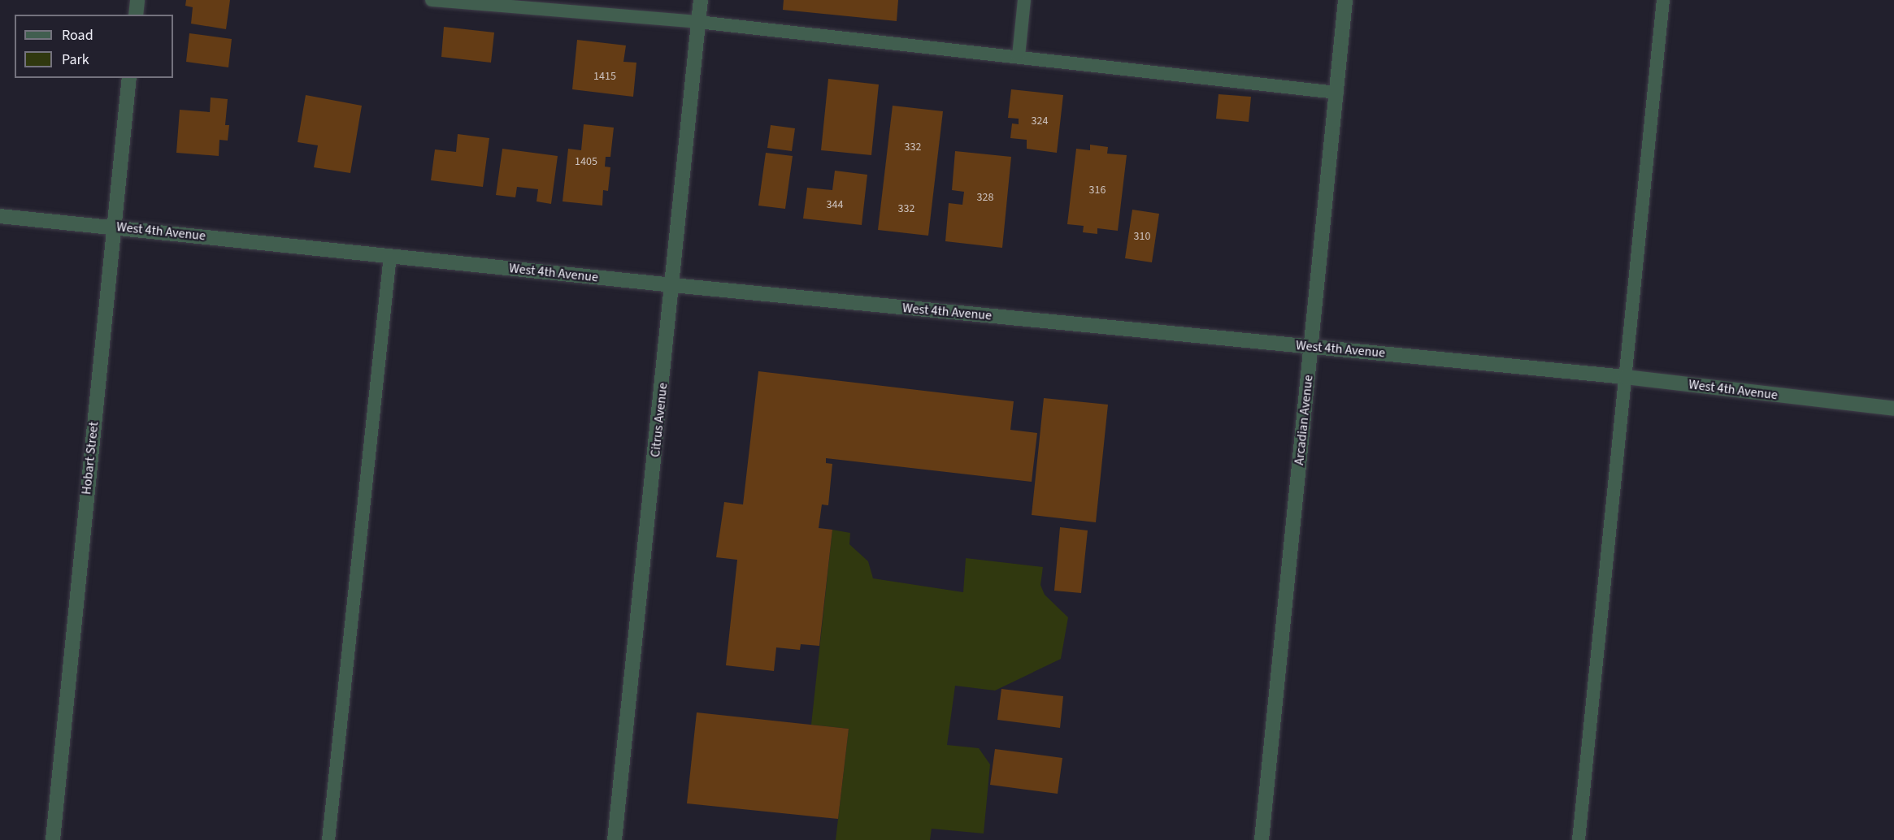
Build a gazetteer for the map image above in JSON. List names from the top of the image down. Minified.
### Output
{"streets":{"street":["West 4th Avenue","Citrus Avenue","Arcadian Avenue","Hobart Street"]},"crossings":[["West 4th Avenue","Citrus Avenue"],["West 4th Avenue","Arcadian Avenue"],["West 4th Avenue","Hobart Street"]],"house_numbers":["1415","324","332","1405","316","328","344","332","310"],"legend":["Road","Park"]}
